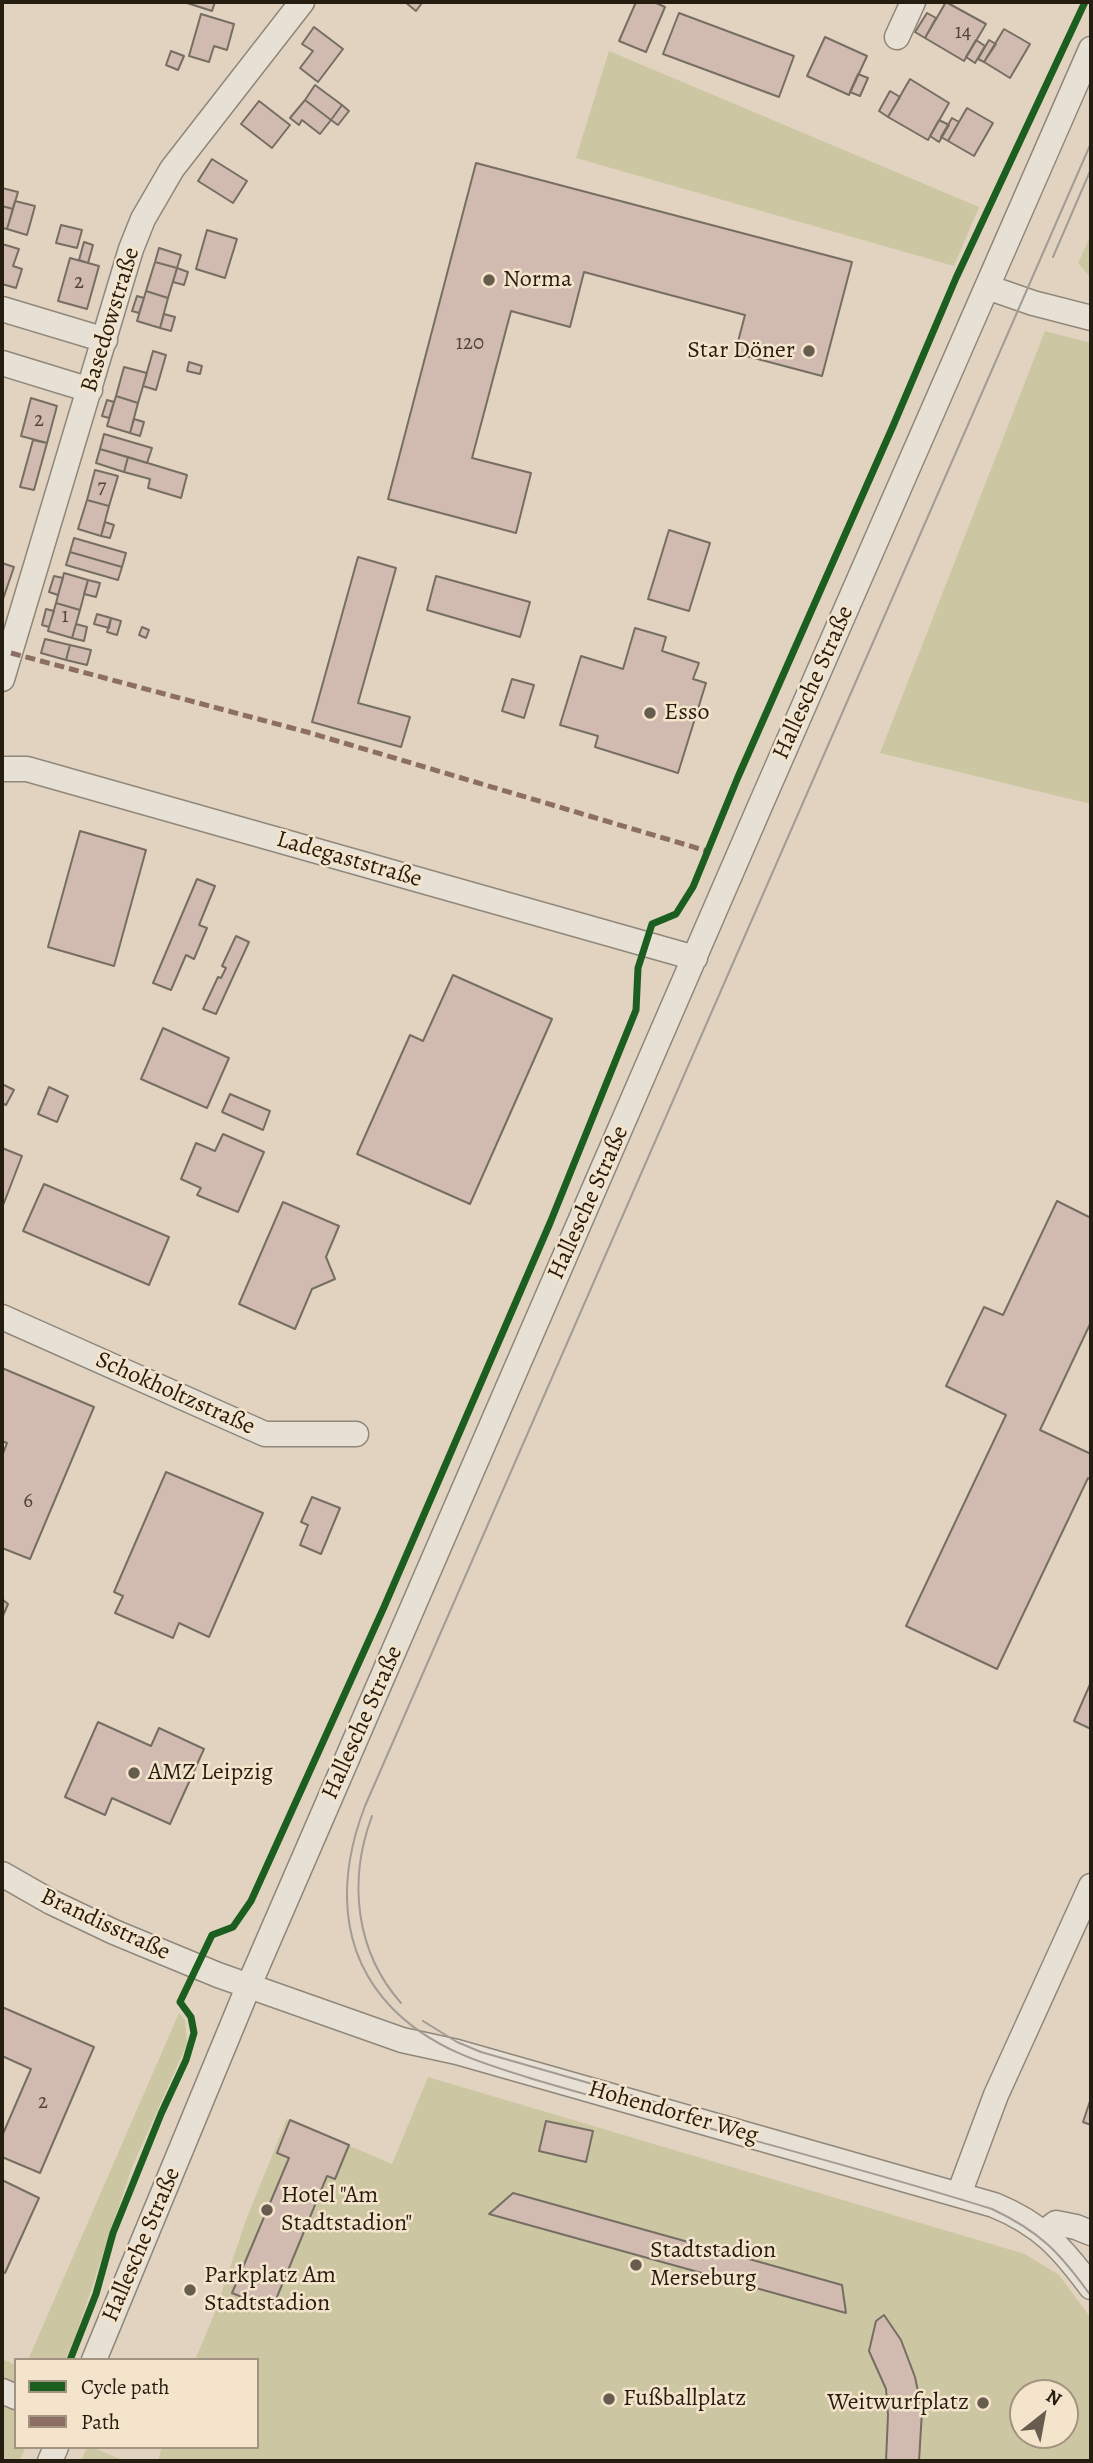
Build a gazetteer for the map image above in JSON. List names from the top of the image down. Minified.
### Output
{"streets":{"street":["Basedowstraße","Hallesche Straße","Ladegaststraße","Schokholtzstraße","Brandisstraße","Hohendorfer Weg"]},"crossings":[["Hallesche Straße","Ladegaststraße"],["Hallesche Straße","Brandisstraße"],["Hallesche Straße","Hohendorfer Weg"],["Brandisstraße","Hohendorfer Weg"]],"places":["Norma","Star Döner","Esso","AMZ Leipzig","Hotel \"Am Stadtstadion\"","Stadtstadion Merseburg","Parkplatz Am Stadtstadion","Fußballplatz","Weitwurfplatz"],"house_numbers":["14","2","120","2","7","1","6","2"],"legend":["Cycle path","Path"],"north":"top right"}
